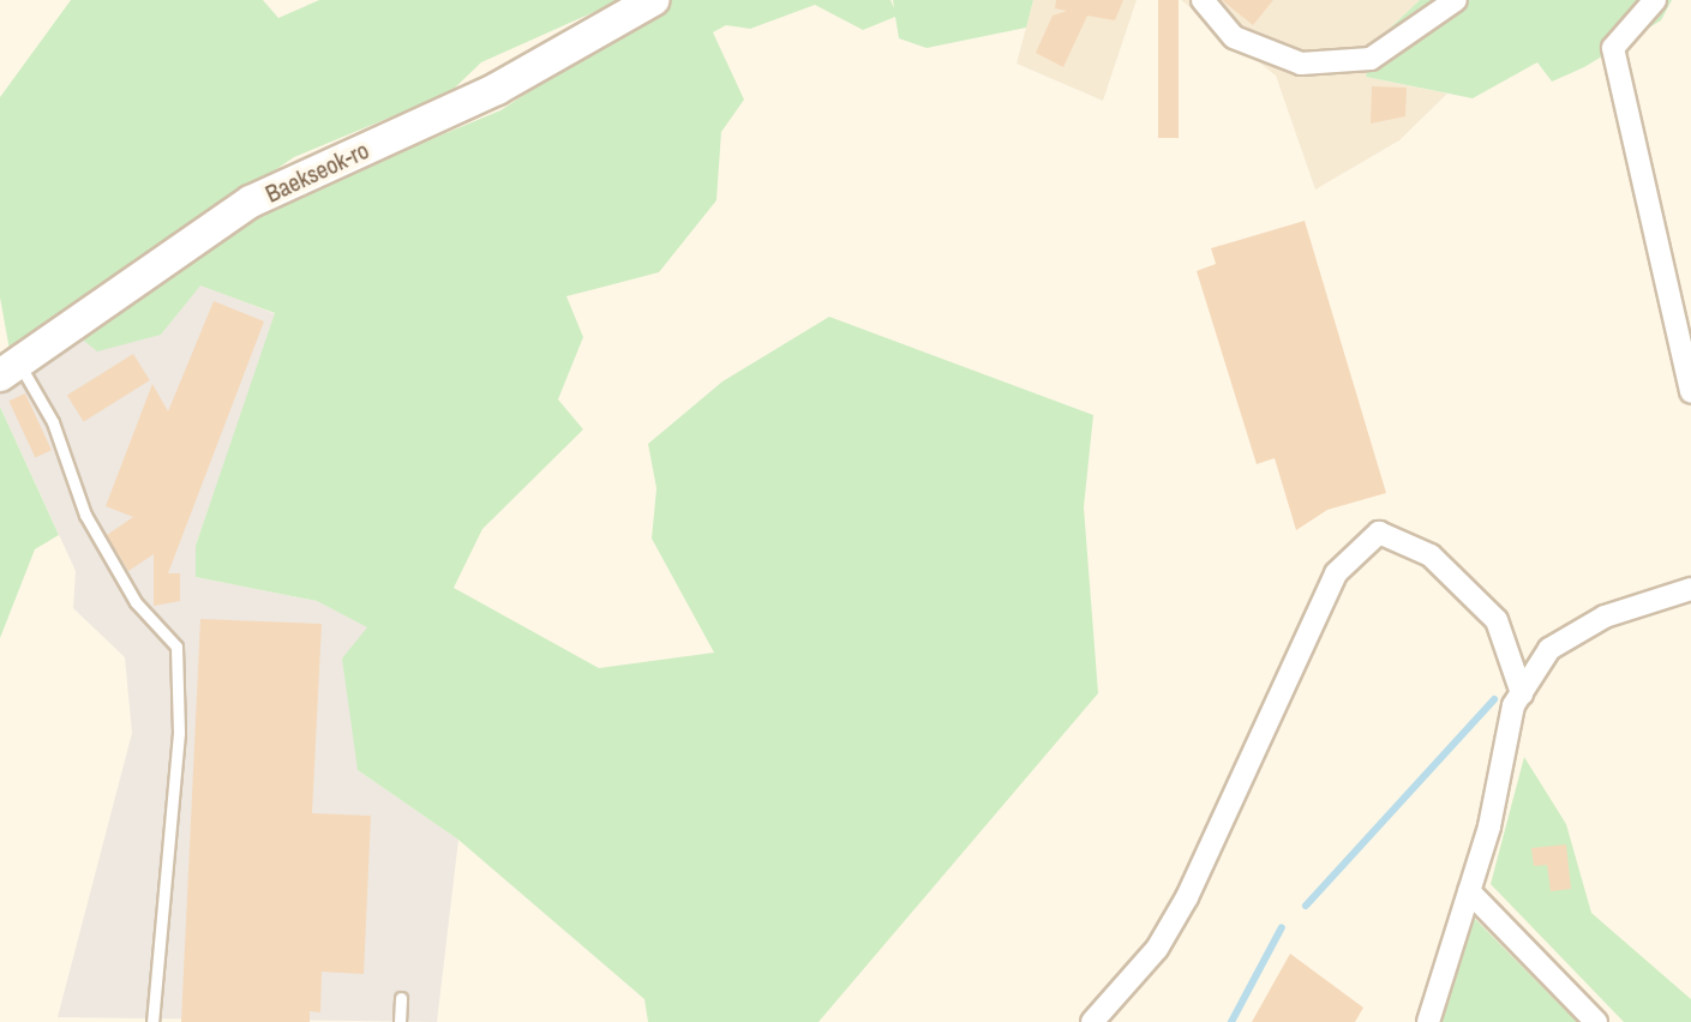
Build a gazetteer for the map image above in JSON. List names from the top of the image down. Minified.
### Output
{"streets":{"street":["Baekseok-ro"]}}
